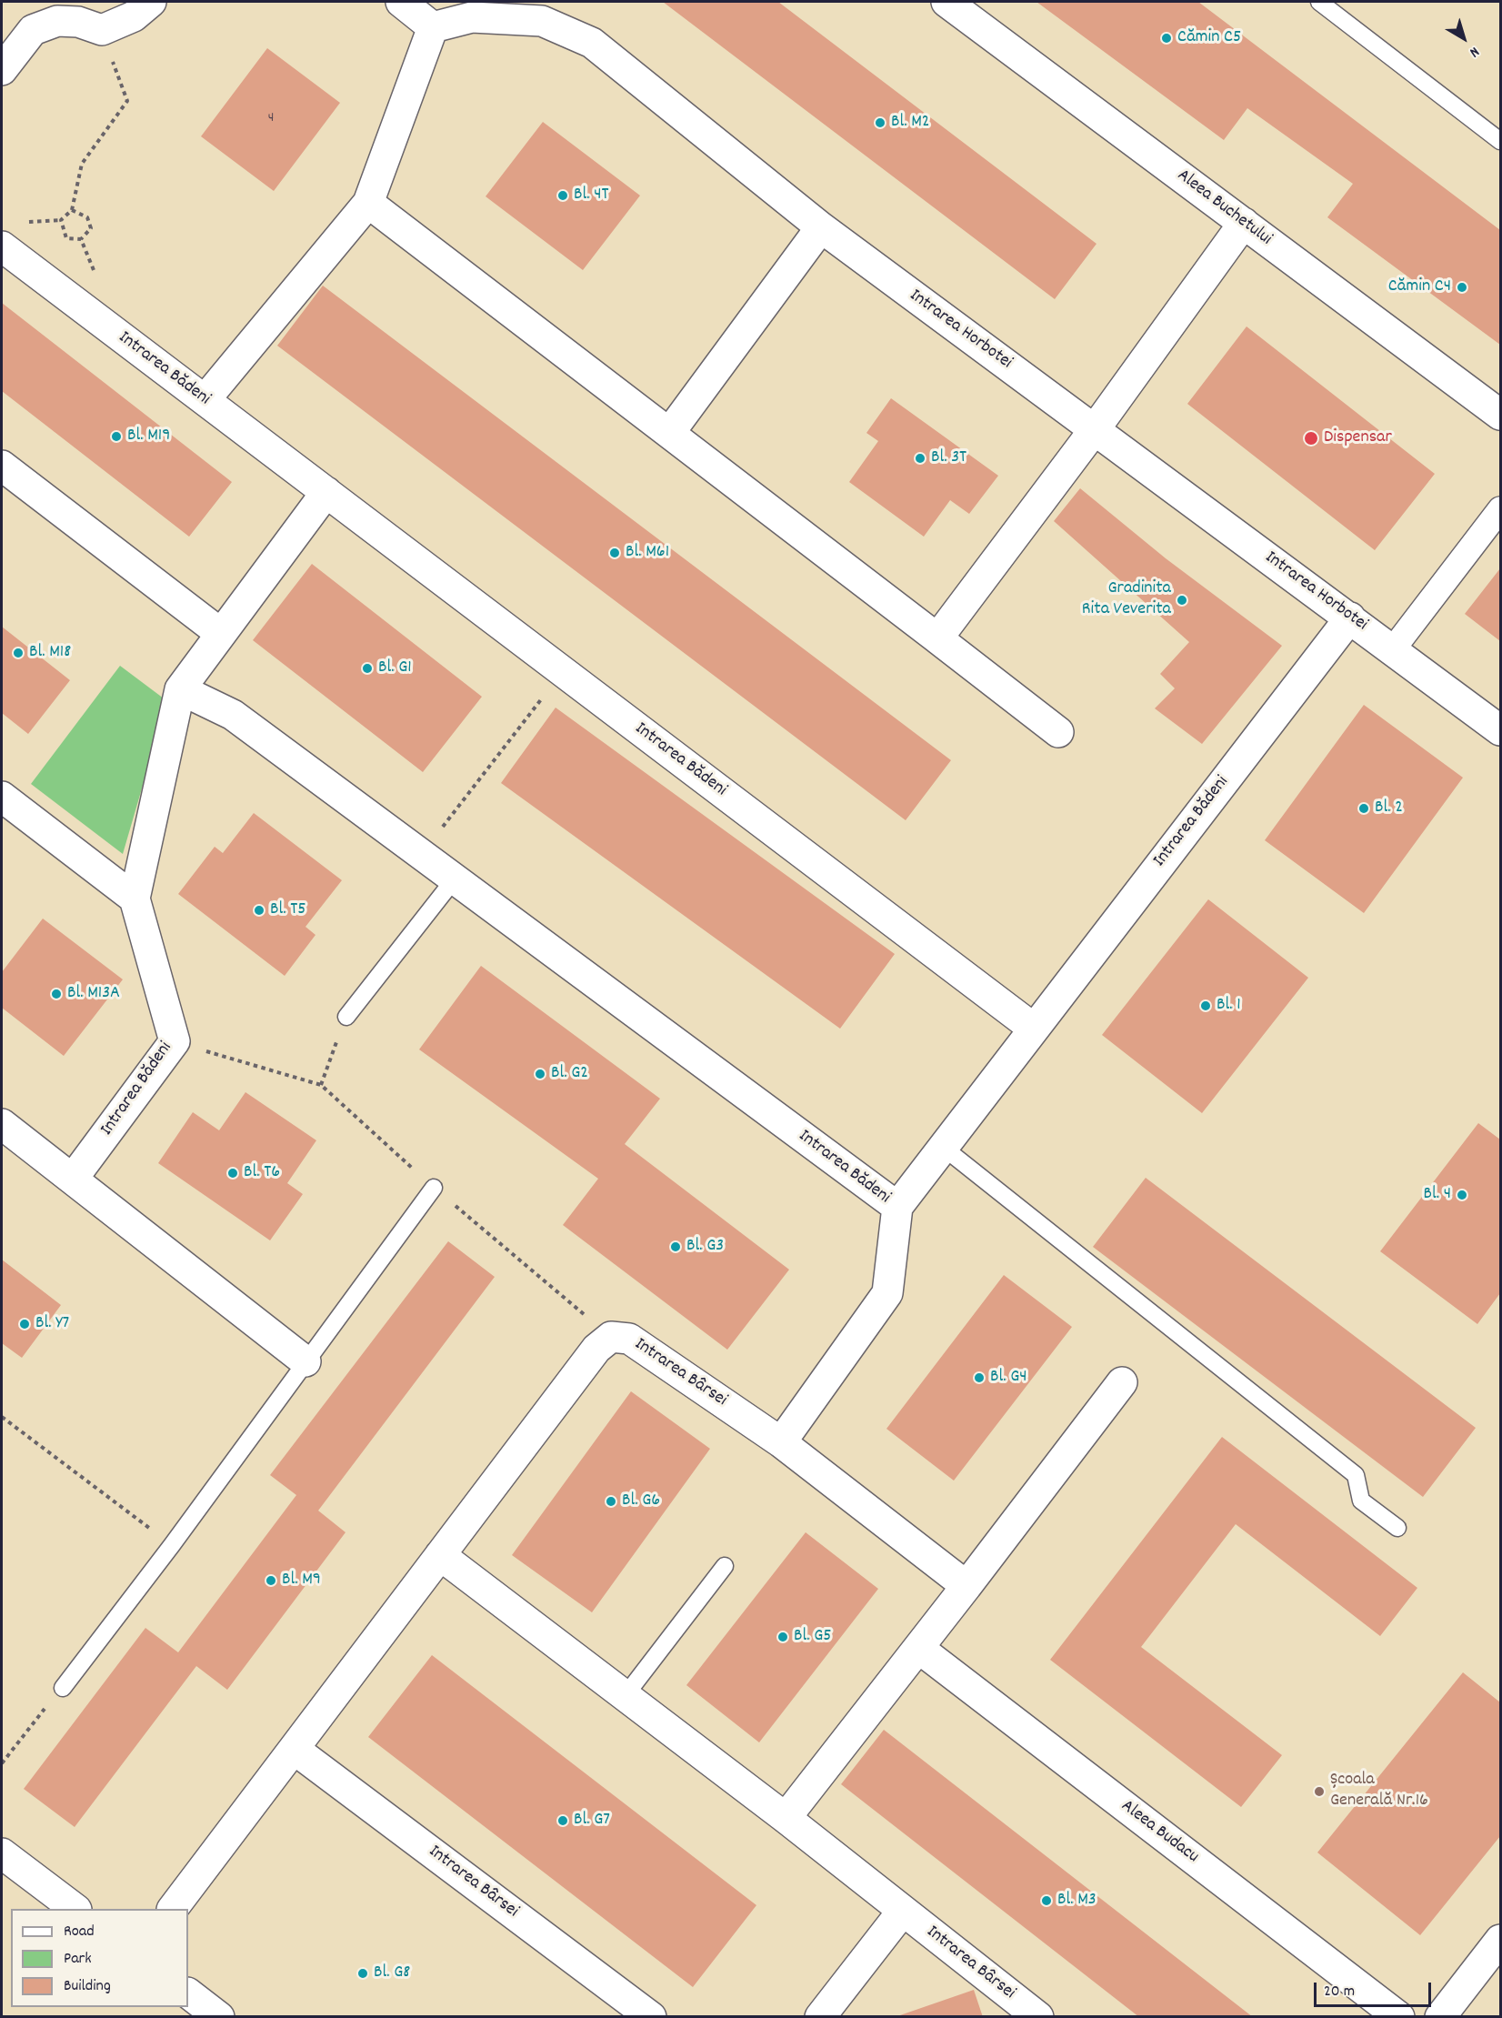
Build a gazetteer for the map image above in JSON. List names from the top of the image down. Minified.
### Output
{"streets":{"street":["Aleea Buchetului","Intrarea Horbotei","Intrarea Bădeni","Intrarea Bârsei","Aleea Budacu"]},"crossings":[["Intrarea Horbotei","Intrarea Bădeni"],["Intrarea Bădeni","Intrarea Bârsei"]],"places":["Cămin C5","Bl. M2","Bl. 4T","Cămin C4","Bl. M19","Dispensar","Bl. 3T","Bl. M61","Gradinita Rita Veverita","Bl. M18","Bl. G1","Bl. 2","Bl. T5","Bl. M13A","Bl. 1","Bl. G2","Bl. T6","Bl. 4","Bl. G3","Bl. Y7","Bl. G4","Bl. G6","Bl. M9","Bl. G5","Școala Generală Nr.16","Bl. G7","Bl. M3","Bl. G8"],"house_numbers":["4"],"legend":["Road","Park","Building"],"scale_bar":"20 m","north":"bottom right"}
